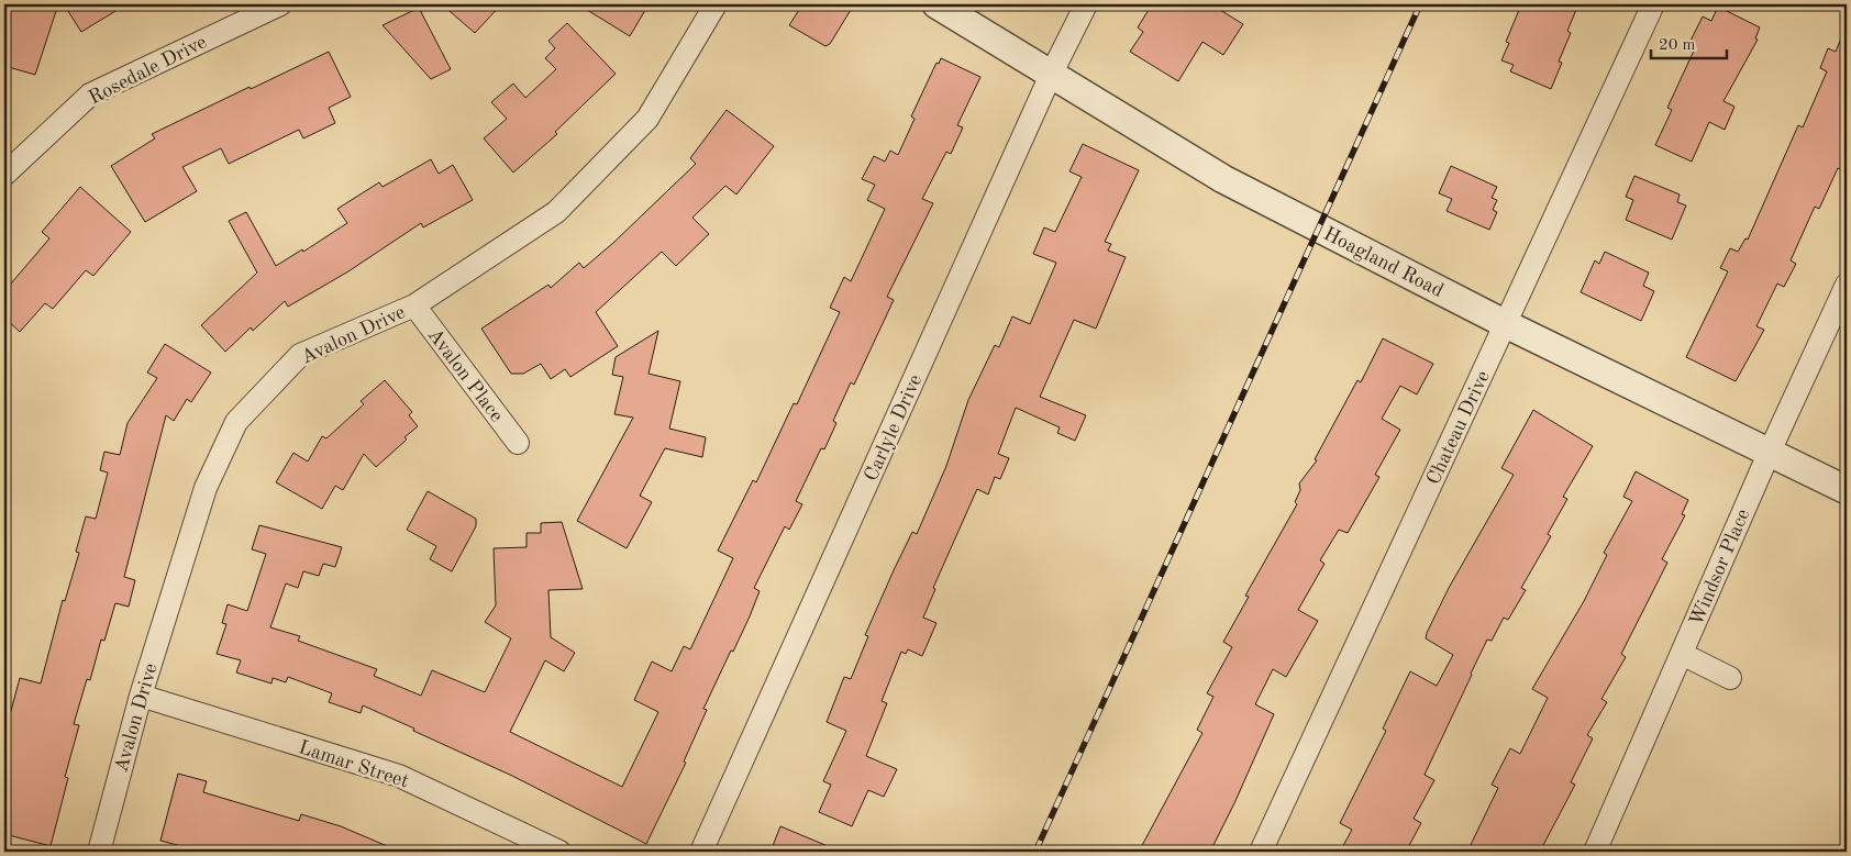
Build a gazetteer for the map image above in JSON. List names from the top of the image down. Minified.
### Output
{"streets":{"street":["Rosedale Drive","Hoagland Road","Avalon Drive","Avalon Place","Carlyle Drive","Chateau Drive","Windsor Place","Lamar Street"]},"crossings":[["Hoagland Road","Carlyle Drive"],["Hoagland Road","Chateau Drive"],["Hoagland Road","Windsor Place"],["Avalon Drive","Avalon Place"],["Avalon Drive","Lamar Street"]],"scale_bar":"20 m"}
